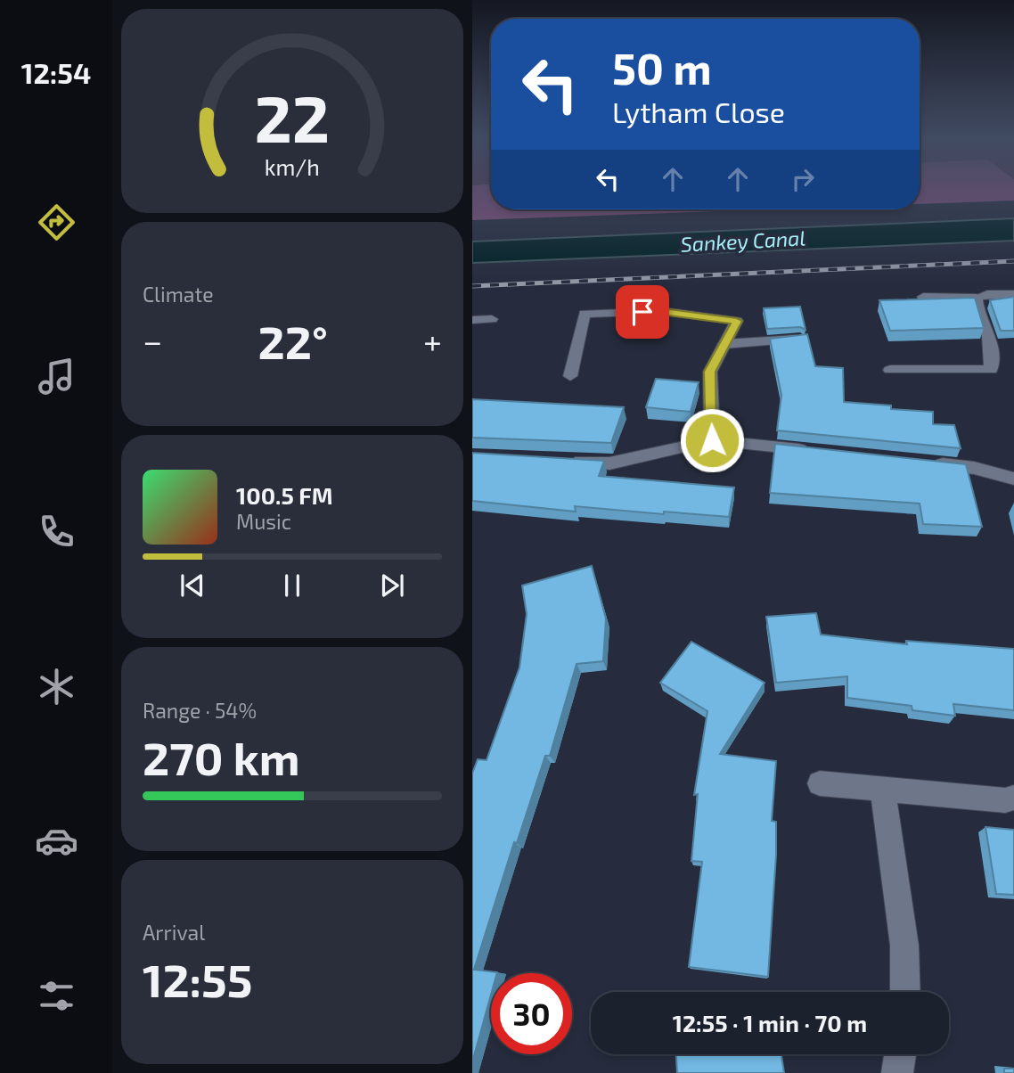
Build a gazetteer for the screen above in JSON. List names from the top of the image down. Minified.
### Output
{"water":["Sankey Canal"],"page":{"tabs":"12:54","turn":["50 m","Lytham Close"],"tile":["Climate",["Range · 54%","270 km"],["Arrival","12:55"]],"heat":["−","22°","+"],"song":["100.5 FM","Music"],"limit":"30","trip":"12:55 · 1 min · 70 m","gauge":["22","km/h"]}}
